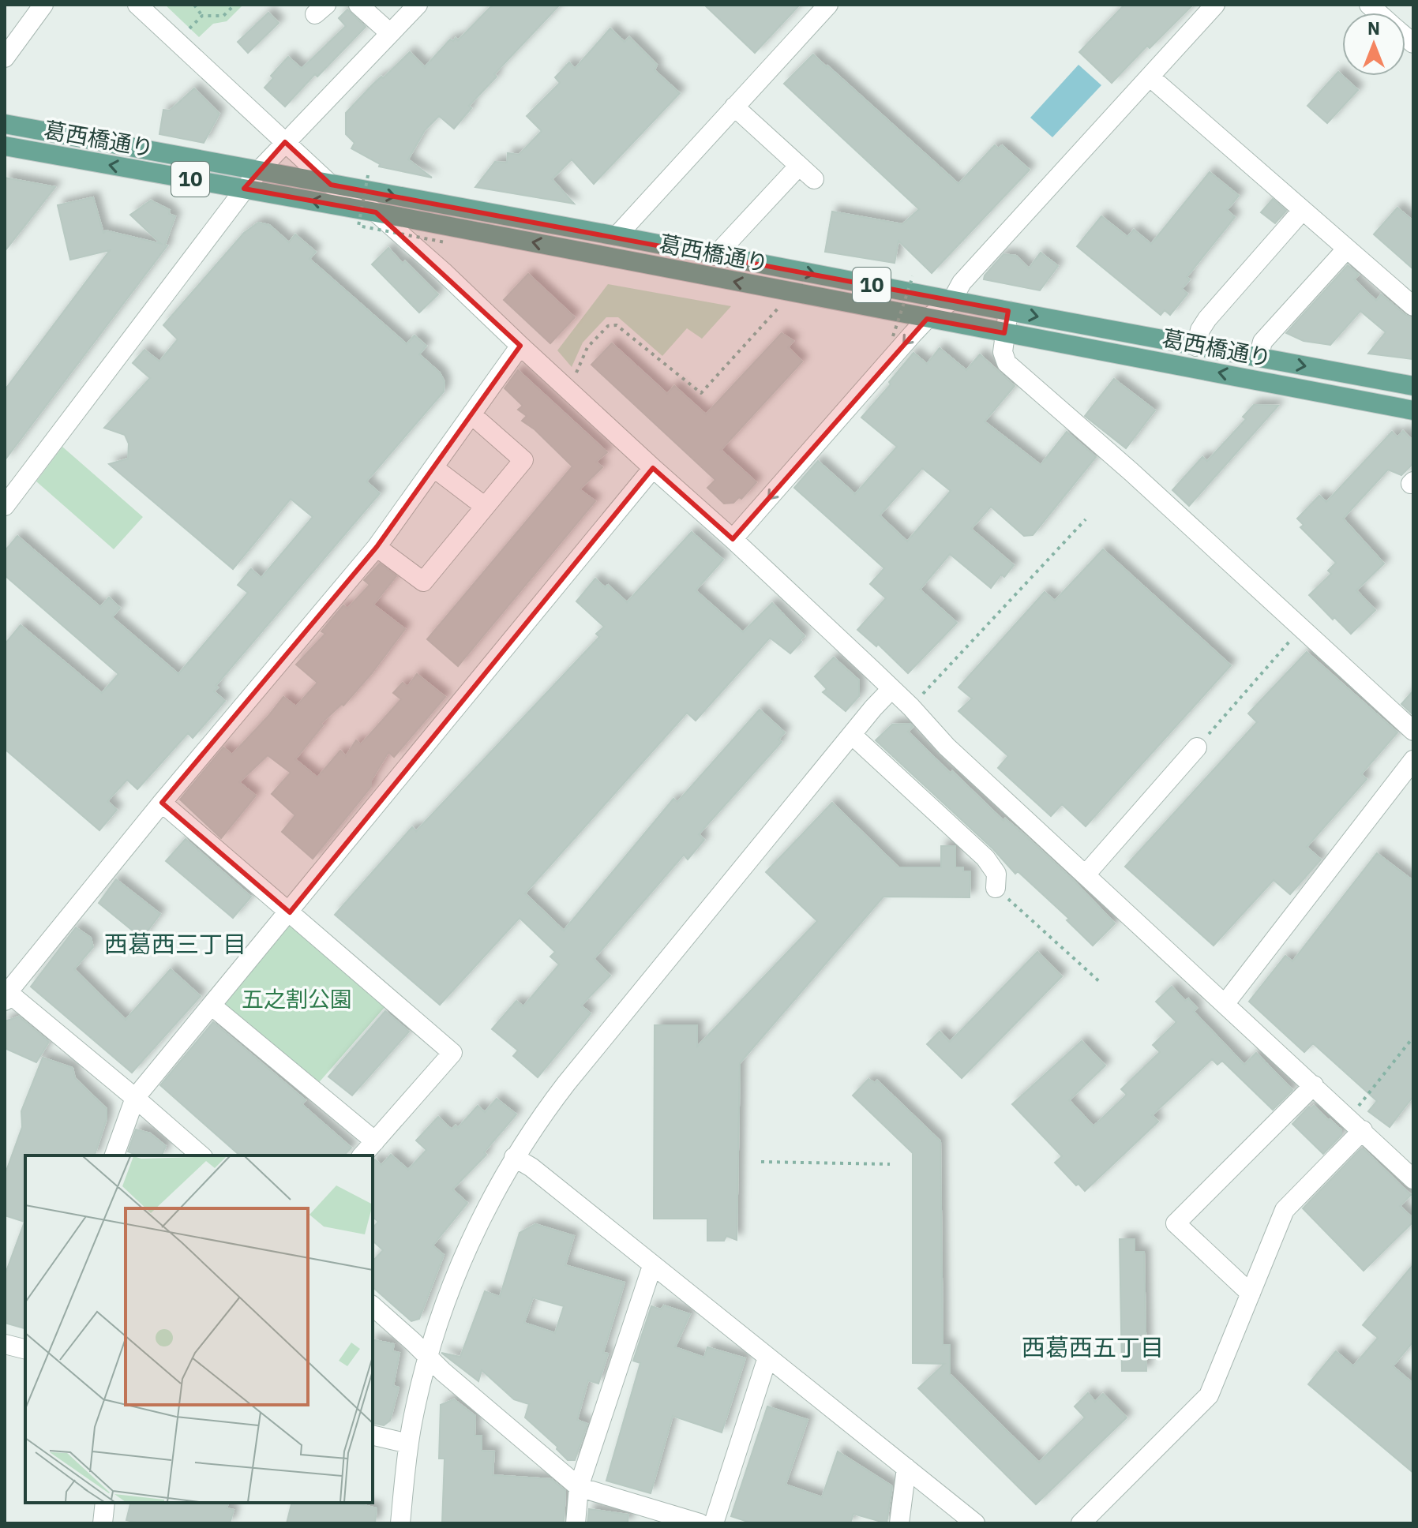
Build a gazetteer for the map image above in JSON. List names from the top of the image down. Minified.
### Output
{"streets":{"main road":["葛西橋通り","10"]},"districts":["西葛西三丁目","西葛西五丁目"],"parks":["五之割公園"],"north":"top"}
